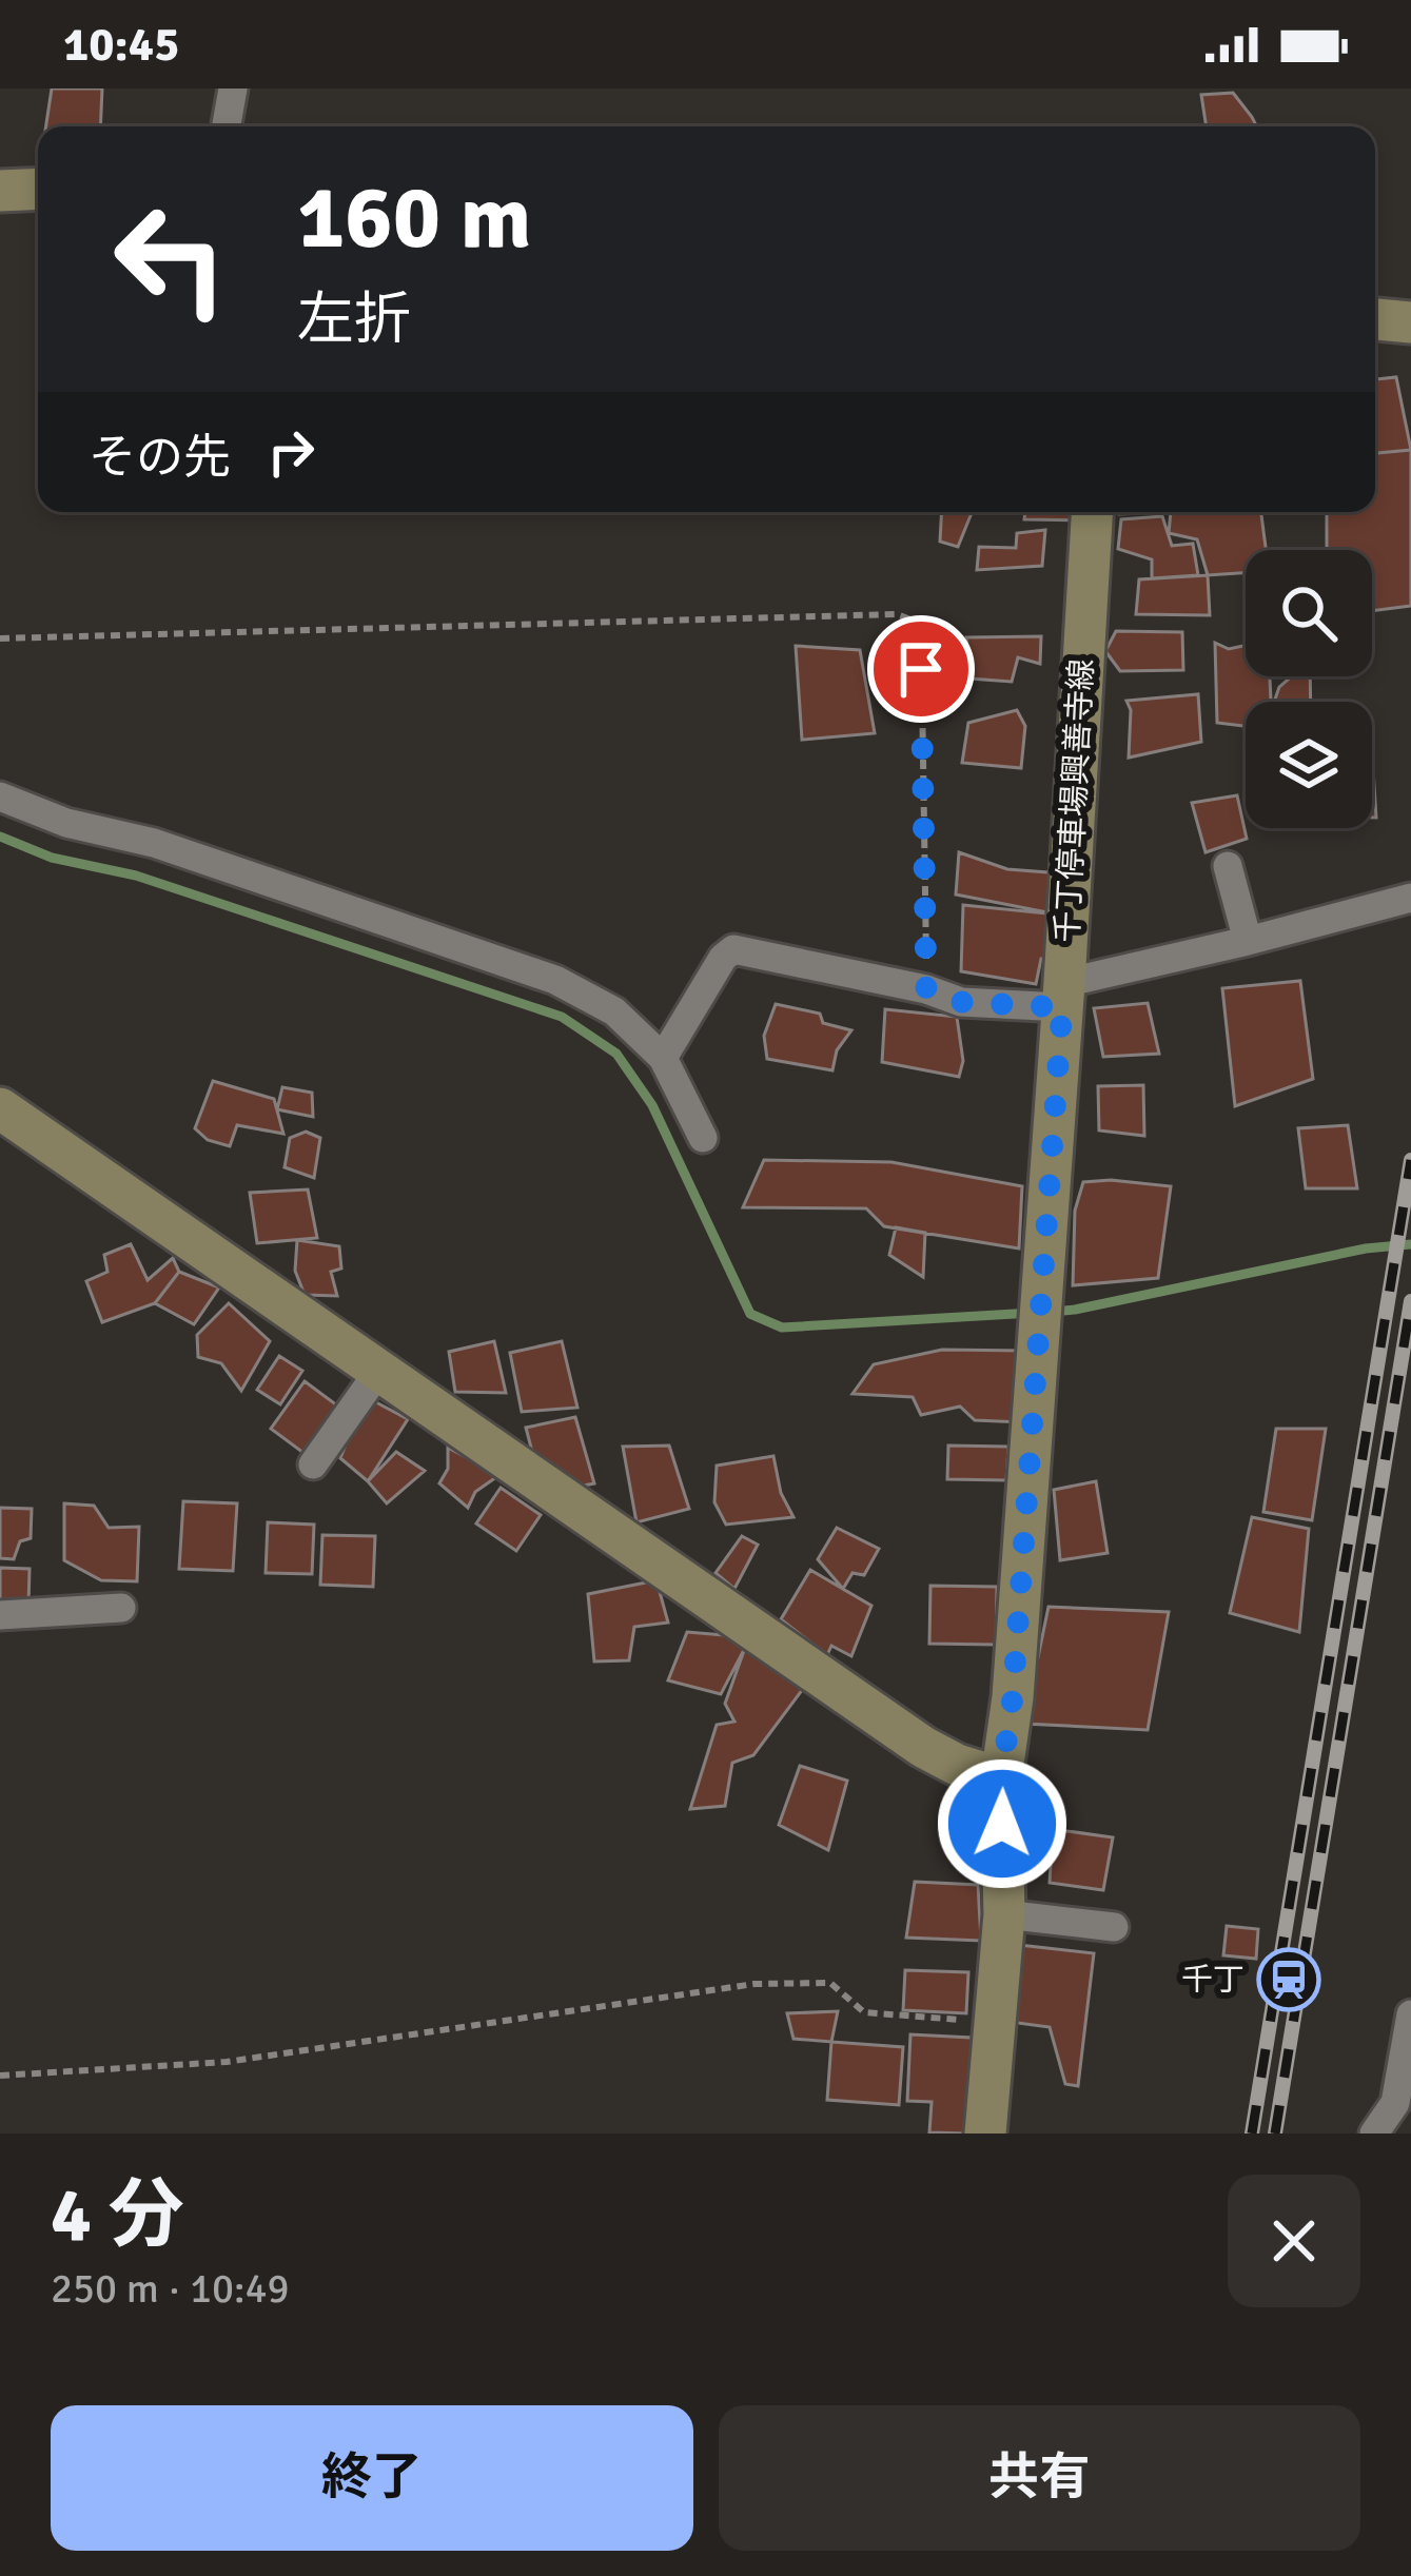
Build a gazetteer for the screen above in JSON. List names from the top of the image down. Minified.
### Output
{"streets":{"main road":["千丁停車場興善寺線"]},"places":{"station":["千丁"]},"page":{"status":"10:45","turn":["160 m","左折"],"then":"その先","heading":["4 分","250 m · 10:49"],"buttons":["終了","共有"]}}
